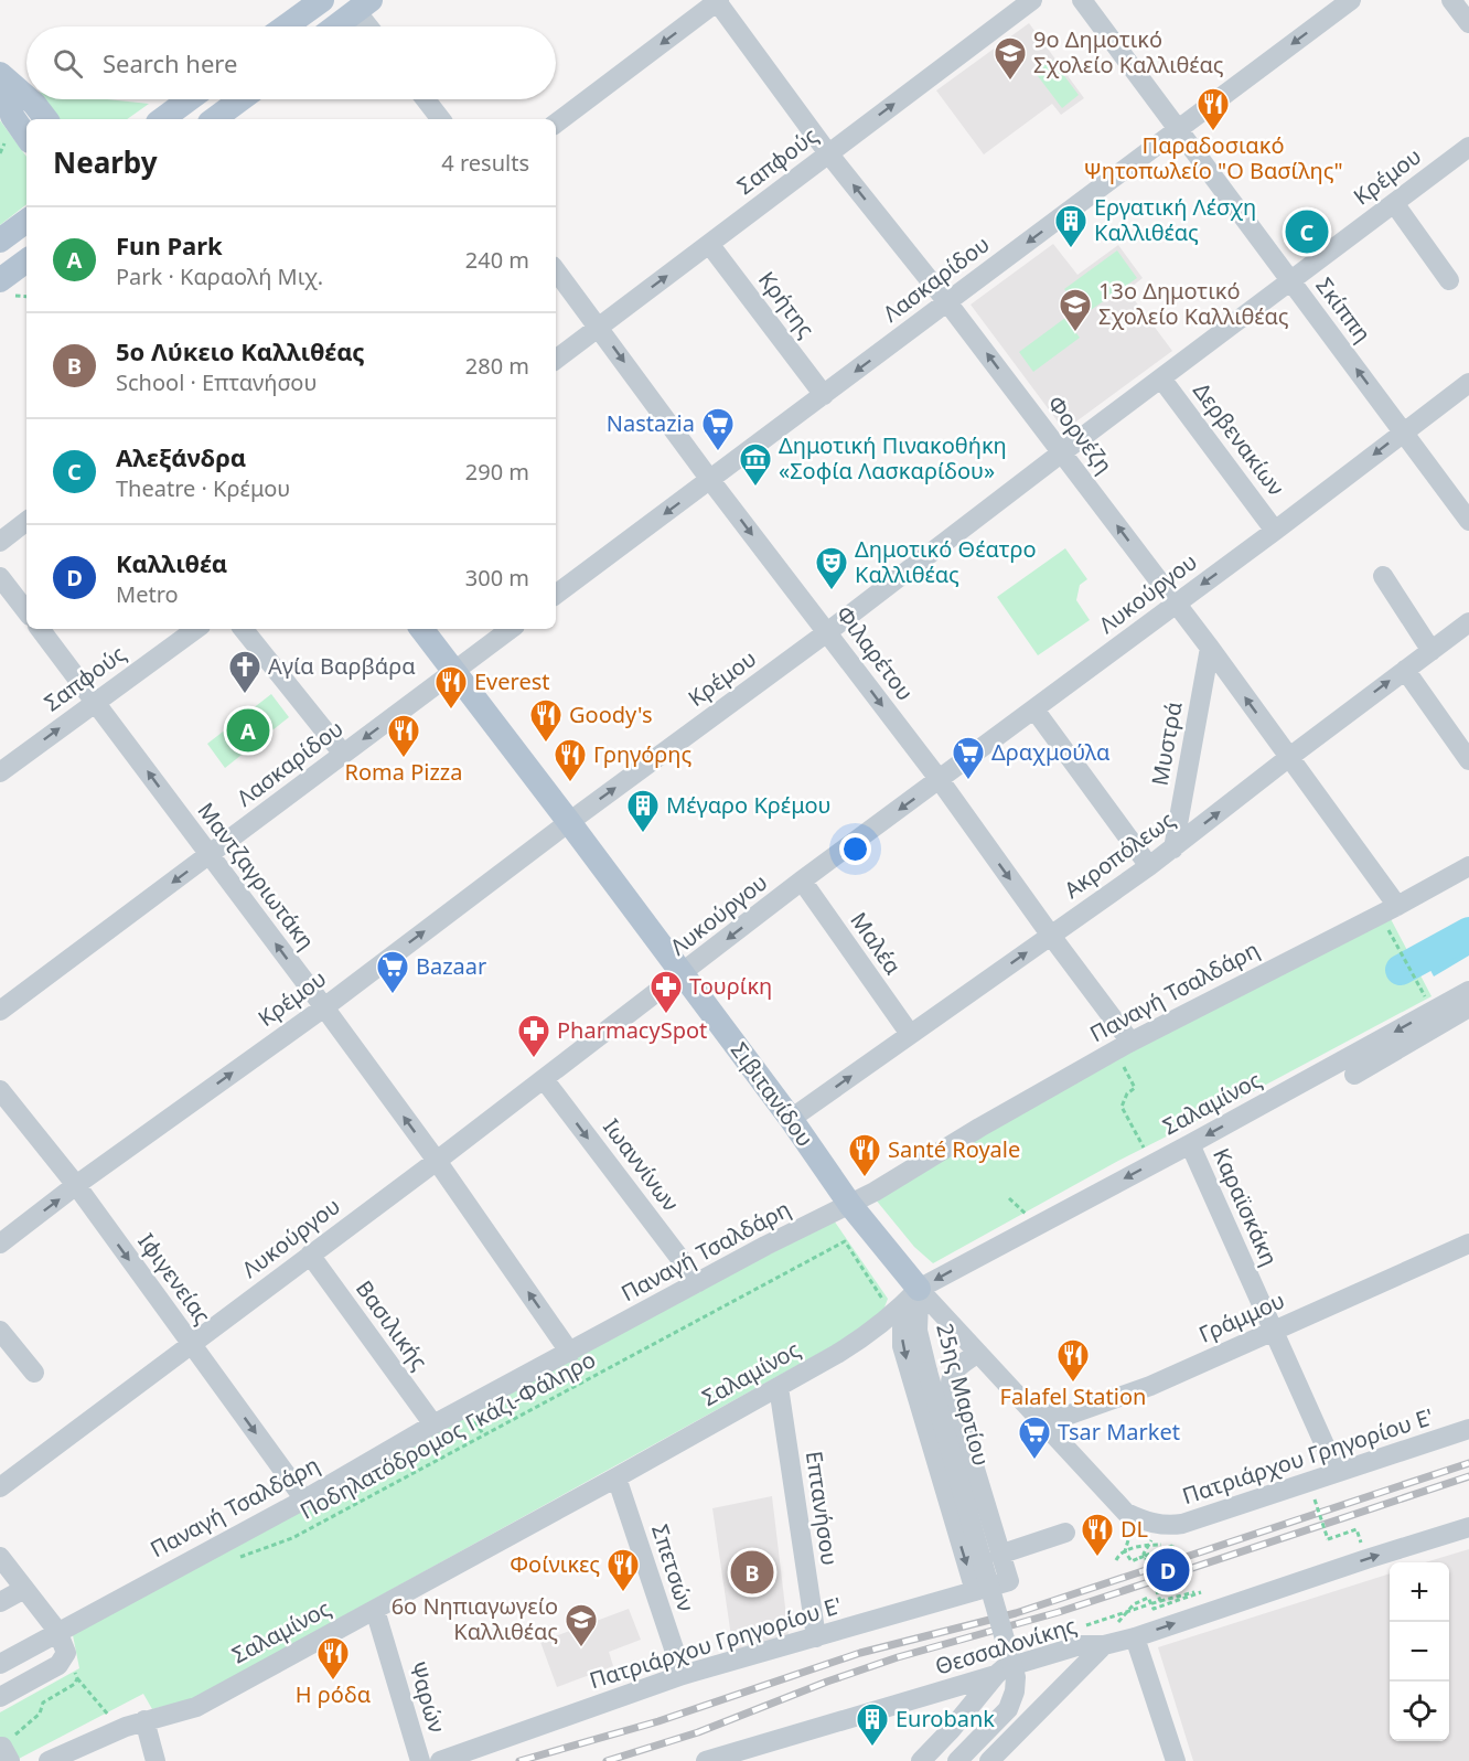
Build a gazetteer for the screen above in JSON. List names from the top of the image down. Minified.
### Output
{"streets":{"main road":["Σιβιτανίδου"],"street":["Σαπφούς","Κρέμου","Λασκαρίδου","Κρήτης","Σκίππη","Φορνέζη","Δερβενακίων","Λυκούργου","Φιλαρέτου","Μυστρά","Ακροπόλεως","Μαντζαγριωτάκη","Μαλέα","Παναγή Τσαλδάρη","Σαλαμίνος","Ιωαννίνων","Καραϊσκάκη","Ιφιγενείας","Γράμμου","Βασιλικής","25ης Μαρτίου","Πατριάρχου Γρηγορίου Ε'","Επτανήσου","Σπετσών","Θεσσαλονίκης","Ψαρών"],"path":["Ποδηλατόδρομος Γκάζι-Φάληρο"]},"crossings":[["Σαπφούς","Κρήτης"],["Σαπφούς","Φορνέζη"],["Σαπφούς","Φιλαρέτου"],["Σαπφούς","Μαντζαγριωτάκη"],["Κρέμου","Σκίππη"],["Κρέμου","Φορνέζη"],["Κρέμου","Δερβενακίων"],["Κρέμου","Φιλαρέτου"],["Κρέμου","Μαντζαγριωτάκη"],["Κρέμου","Σιβιτανίδου"],["Κρέμου","Ιφιγενείας"],["Λασκαρίδου","Κρήτης"],["Λασκαρίδου","Σκίππη"],["Λασκαρίδου","Φορνέζη"],["Λασκαρίδου","Φιλαρέτου"],["Λασκαρίδου","Μαντζαγριωτάκη"],["Λασκαρίδου","Σιβιτανίδου"],["Σκίππη","Λυκούργου"],["Φορνέζη","Λυκούργου"],["Φορνέζη","Μυστρά"],["Φορνέζη","Ακροπόλεως"],["Φορνέζη","Παναγή Τσαλδάρη"],["Δερβενακίων","Λυκούργου"],["Λυκούργου","Φιλαρέτου"],["Λυκούργου","Μαντζαγριωτάκη"],["Λυκούργου","Μαλέα"],["Λυκούργου","Σιβιτανίδου"],["Λυκούργου","Ιωαννίνων"],["Λυκούργου","Ιφιγενείας"],["Λυκούργου","Βασιλικής"],["Φιλαρέτου","Ακροπόλεως"],["Φιλαρέτου","Παναγή Τσαλδάρη"],["Μυστρά","Ακροπόλεως"],["Ακροπόλεως","Μαλέα"],["Ακροπόλεως","Σιβιτανίδου"],["Μαντζαγριωτάκη","Παναγή Τσαλδάρη"],["Παναγή Τσαλδάρη","Σιβιτανίδου"],["Παναγή Τσαλδάρη","Ιωαννίνων"],["Παναγή Τσαλδάρη","Ιφιγενείας"],["Παναγή Τσαλδάρη","Βασιλικής"],["Σιβιτανίδου","Σαλαμίνος"],["Σιβιτανίδου","Γράμμου"],["Σιβιτανίδου","25ης Μαρτίου"],["Σιβιτανίδου","Πατριάρχου Γρηγορίου Ε'"],["Σαλαμίνος","Καραϊσκάκη"],["Σαλαμίνος","25ης Μαρτίου"],["Σαλαμίνος","Επτανήσου"],["Σαλαμίνος","Σπετσών"],["Σαλαμίνος","Ψαρών"],["Καραϊσκάκη","Γράμμου"],["Καραϊσκάκη","Πατριάρχου Γρηγορίου Ε'"],["25ης Μαρτίου","Πατριάρχου Γρηγορίου Ε'"],["Πατριάρχου Γρηγορίου Ε'","Επτανήσου"],["Πατριάρχου Γρηγορίου Ε'","Σπετσών"]],"one_way":["Σαπφούς","Κρέμου","Λασκαρίδου","Φορνέζη","Φιλαρέτου","Ακροπόλεως","Μαντζαγριωτάκη","Σαλαμίνος","Ιωαννίνων","Ιφιγενείας","Θεσσαλονίκης"],"places":{"school or university":["9ο Δημοτικό Σχολείο Καλλιθέας","13ο Δημοτικό Σχολείο Καλλιθέας","6ο Νηπιαγωγείο Καλλιθέας"],"restaurant":["Παραδοσιακό Ψητοπωλείο \"Ο Βασίλης\"","Everest","Goody's","Roma Pizza","Γρηγόρης","Santé Royale","Falafel Station","DL","Φοίνικες","Η ρόδα"],"building":["Εργατική Λέσχη Καλλιθέας","Μέγαρο Κρέμου","Eurobank"],"supermarket":["Nastazia","Δραχμούλα","Bazaar","Tsar Market"],"museum":["Δημοτική Πινακοθήκη «Σοφία Λασκαρίδου»"],"theatre":["Δημοτικό Θέατρο Καλλιθέας"],"church":["Αγία Βαρβάρα"],"pharmacy":["Τουρίκη","PharmacySpot"]},"page":{"search":"Search here","heading":["Nearby","4 results"],"list":[{"mark":"A","name":"Fun Park","note":"Park · Καραολή Μιχ.","value":"240 m"},{"mark":"B","name":"5ο Λύκειο Καλλιθέας","note":"School · Επτανήσου","value":"280 m"},{"mark":"C","name":"Αλεξάνδρα","note":"Theatre · Κρέμου","value":"290 m"},{"mark":"D","name":"Καλλιθέα","note":"Metro","value":"300 m"}],"pins":["C","A","D","B"],"map_buttons":["+","−"]}}
